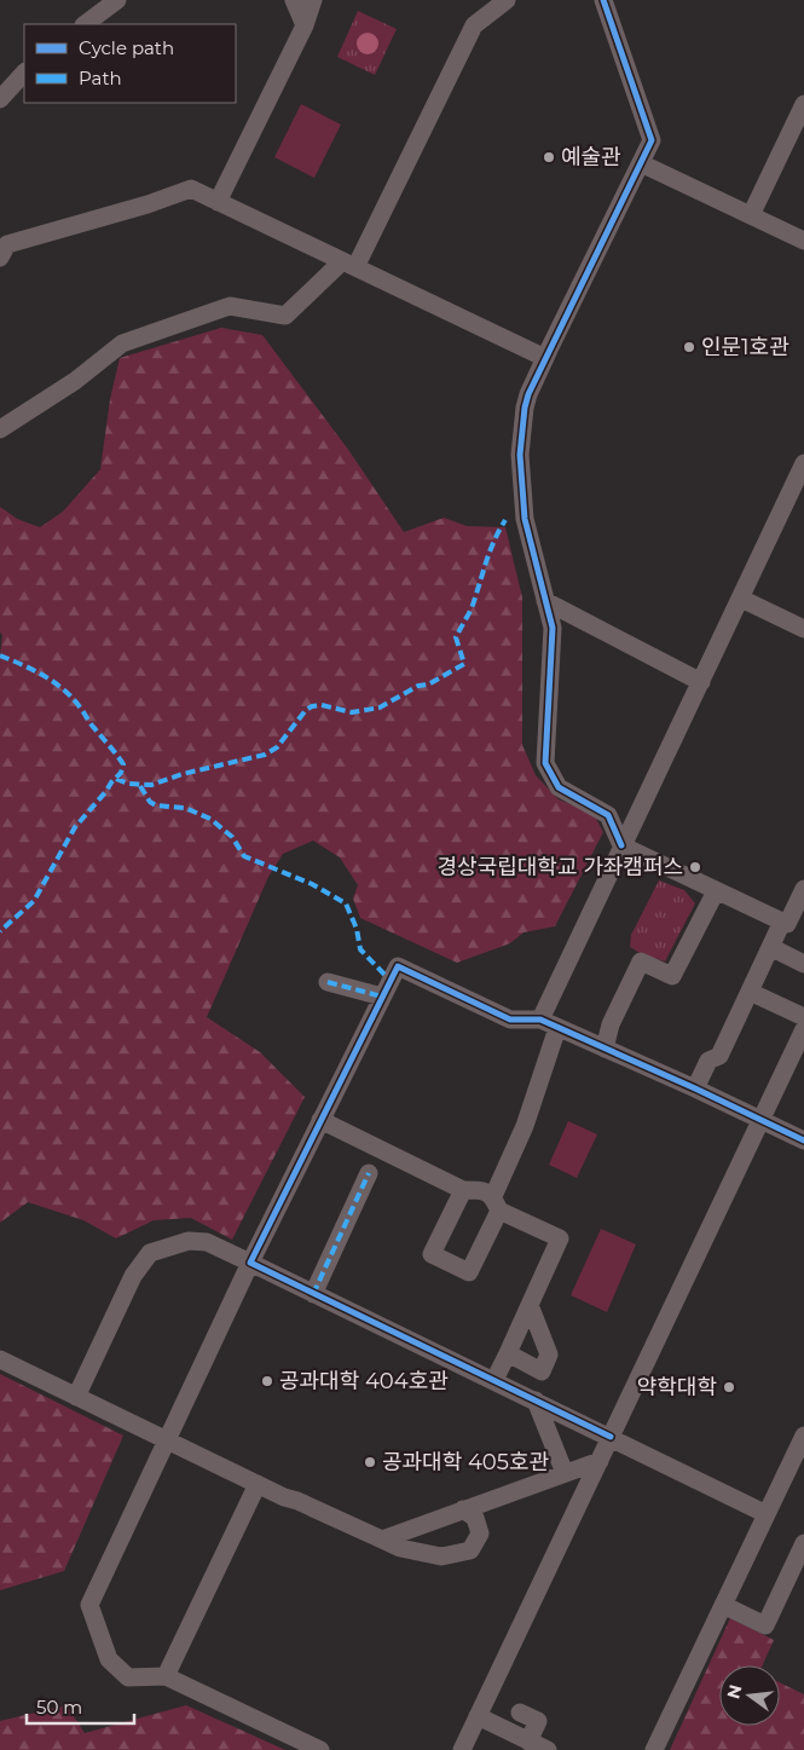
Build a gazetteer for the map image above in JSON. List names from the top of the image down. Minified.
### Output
{"places":["예술관","인문1호관","경상국립대학교 가좌캠퍼스","공과대학 404호관","약학대학","공과대학 405호관"],"legend":["Cycle path","Path"],"scale_bar":"50 m","north":"left"}
